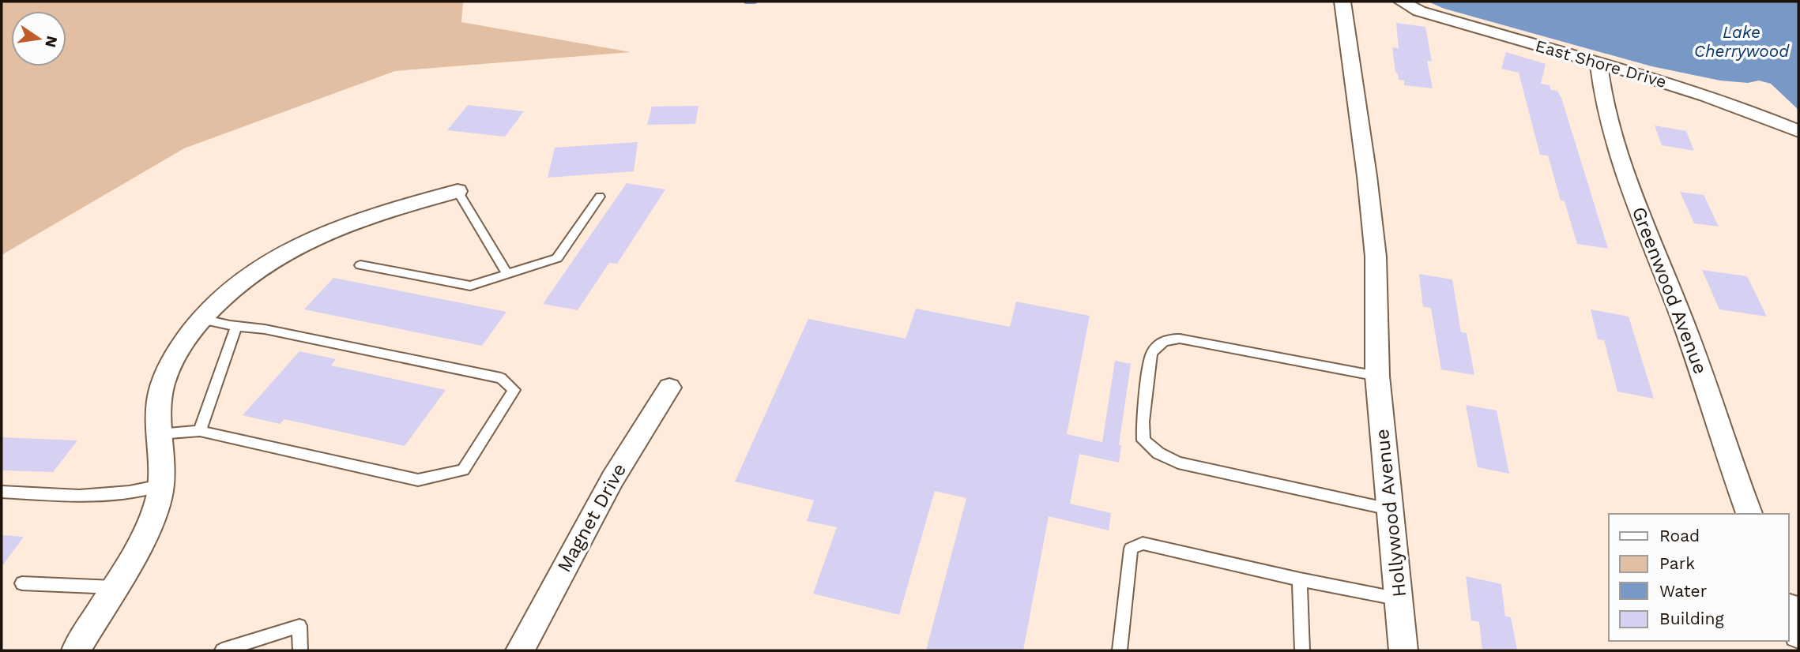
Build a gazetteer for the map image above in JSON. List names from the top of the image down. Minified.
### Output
{"streets":{"street":["East Shore Drive","Greenwood Avenue","Hollywood Avenue","Magnet Drive"]},"crossings":[["East Shore Drive","Greenwood Avenue"]],"water":["Lake Cherrywood"],"legend":["Road","Park","Water","Building"],"north":"right"}
